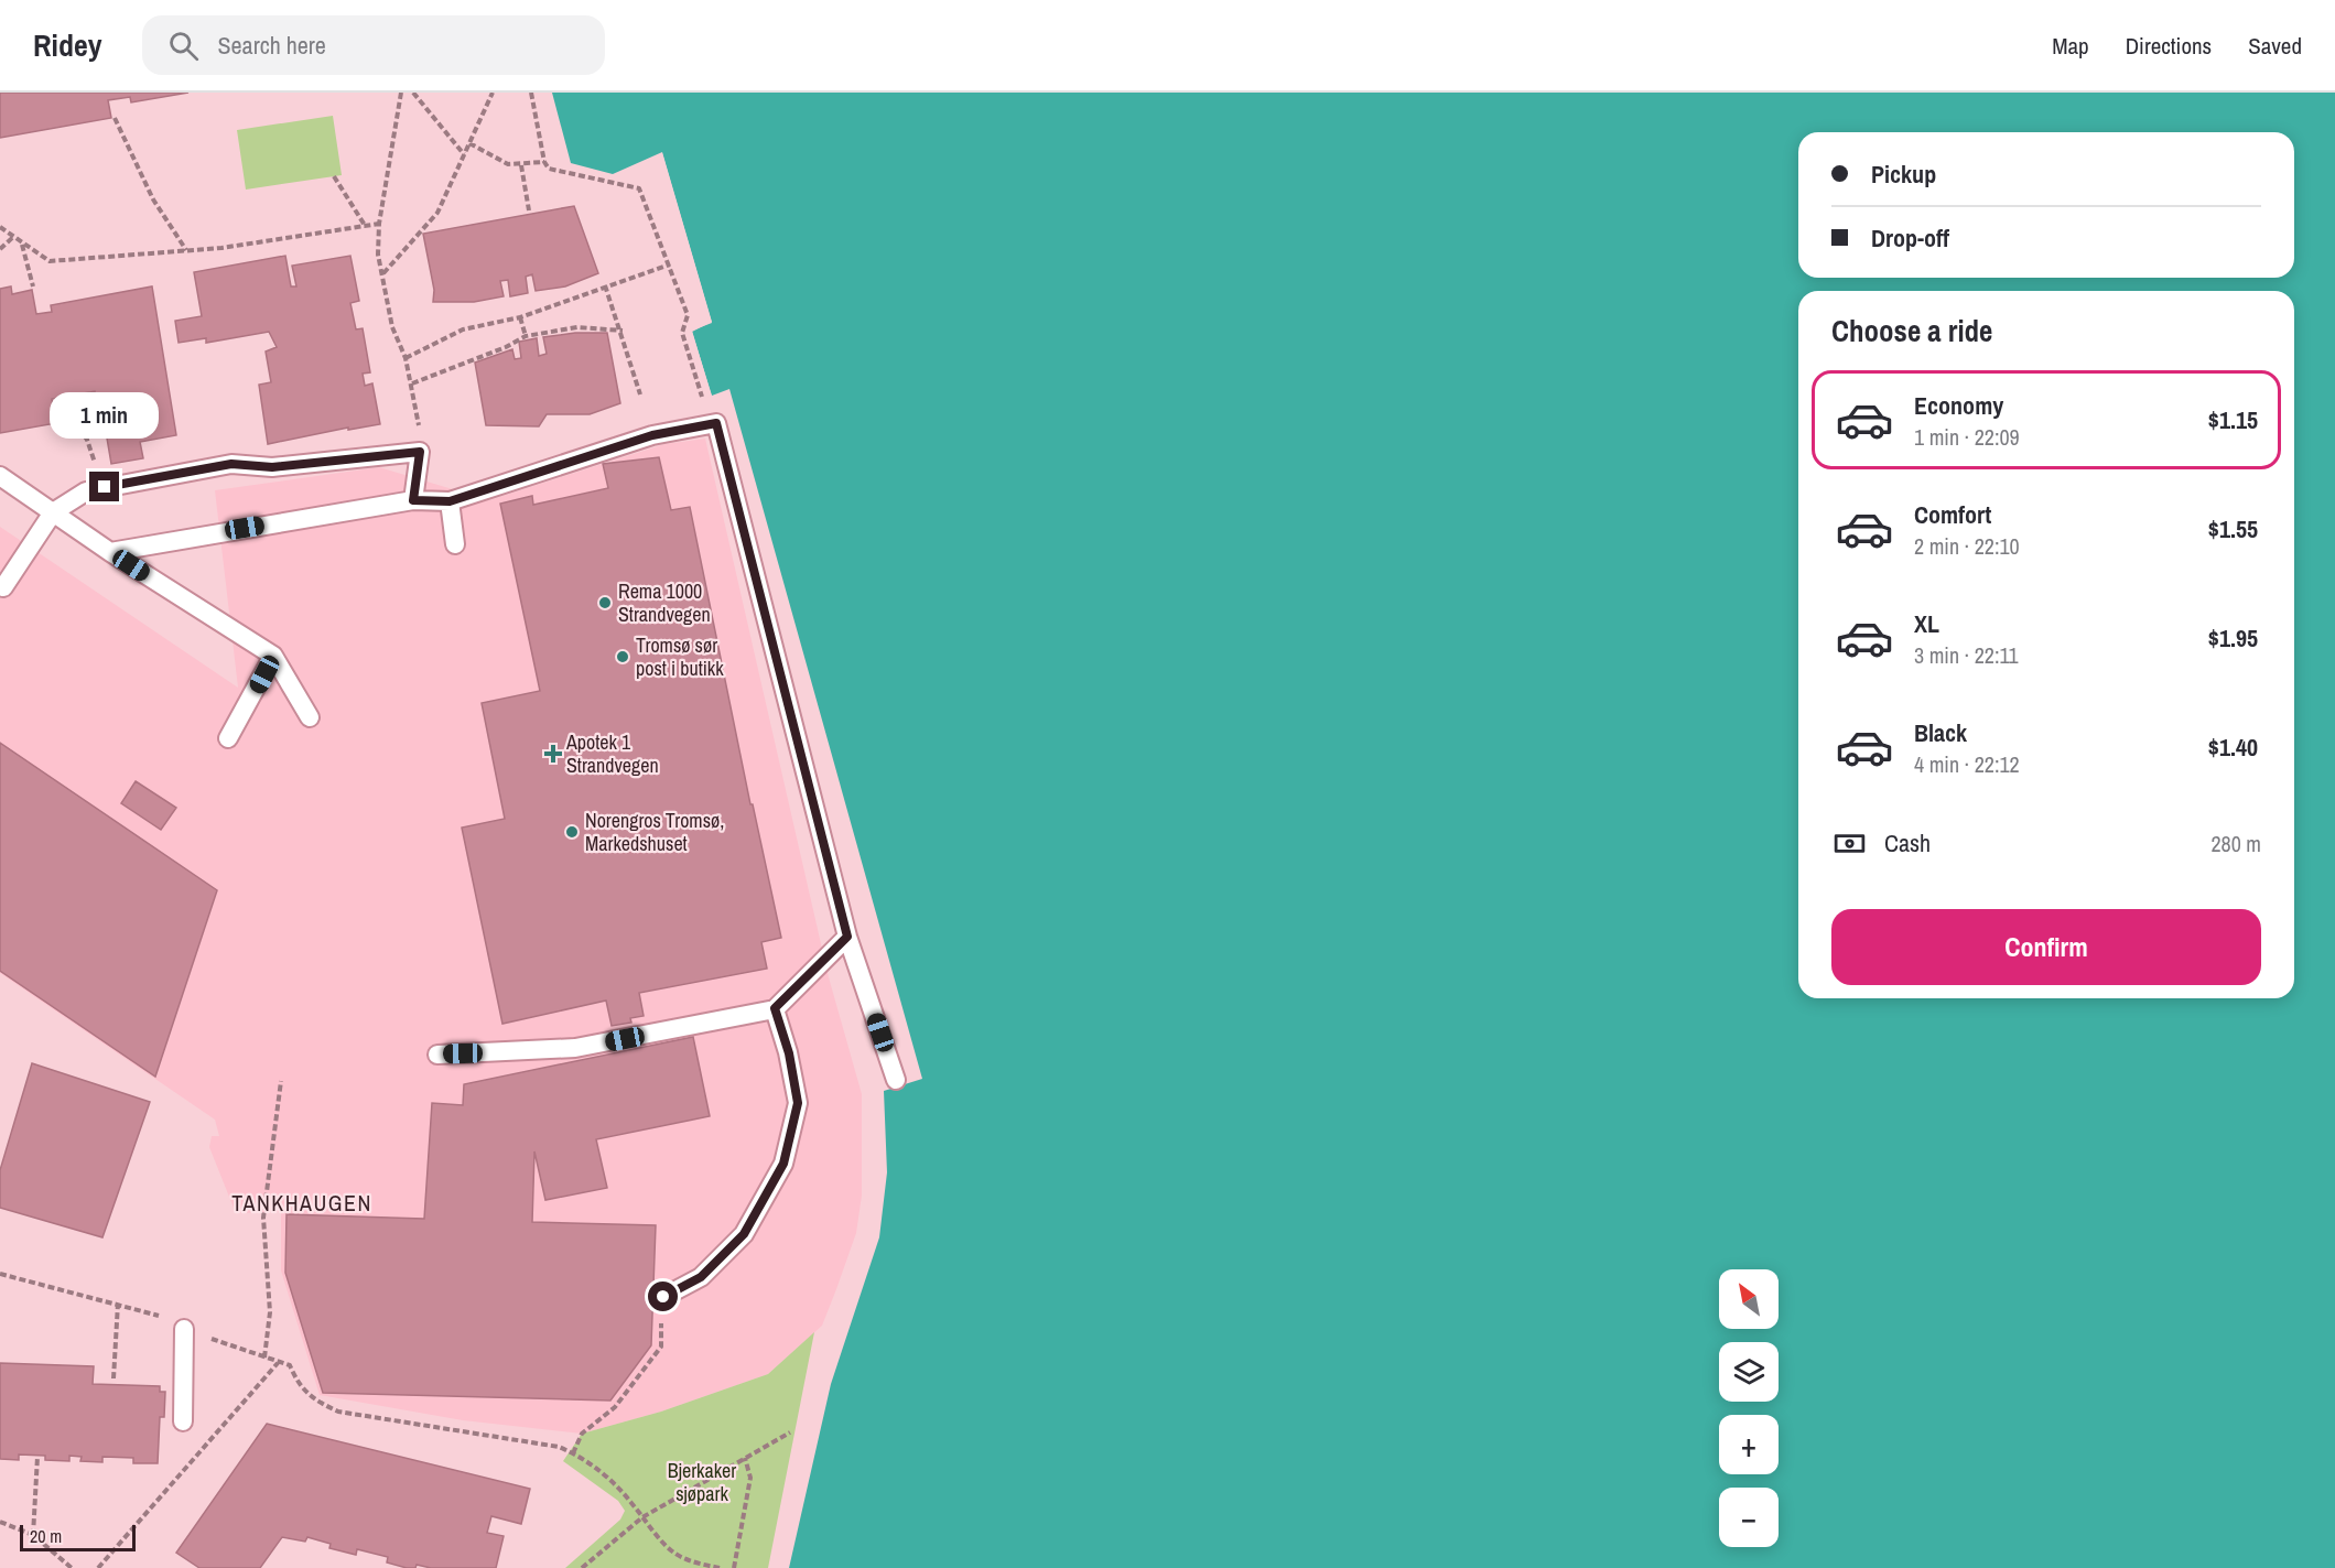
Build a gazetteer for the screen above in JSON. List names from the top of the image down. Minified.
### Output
{"districts":["TANKHAUGEN"],"parks":["Bjerkaker sjøpark"],"places":{"other":["Rema 1000 Strandvegen","Tromsø sør post i butikk","Norengros Tromsø, Markedshuset"],"health":["Apotek 1 Strandvegen"]},"scale_bar":"20 m","north":"top left","page":{"header":"Ridey","search":"Search here","nav":["Map","Directions","Saved"],"banner":["Pickup","Drop-off"],"heading":"Choose a ride","list":[{"name":"Economy","note":"1 min · 22:09","value":"$1.15"},{"name":"Comfort","note":"2 min · 22:10","value":"$1.55"},{"name":"XL","note":"3 min · 22:11","value":"$1.95"},{"name":"Black","note":"4 min · 22:12","value":"$1.40"}],"bubble":"1 min","pay":["Cash","280 m"],"buttons":"Confirm","map_buttons":["+","−"],"scale":"20 m"}}
